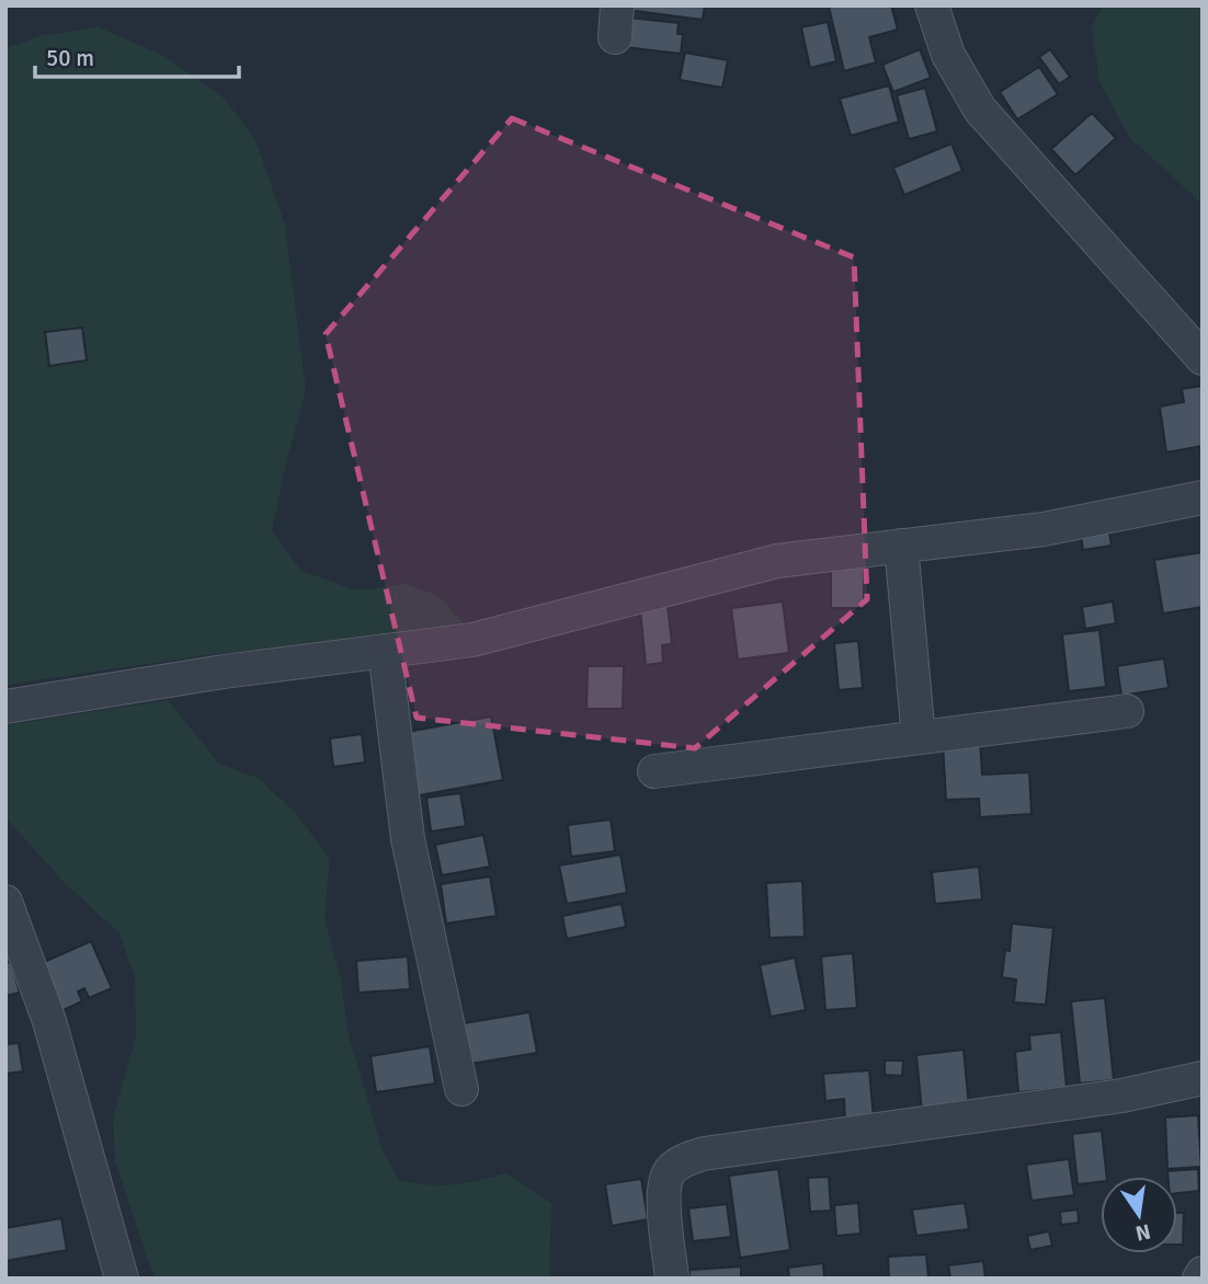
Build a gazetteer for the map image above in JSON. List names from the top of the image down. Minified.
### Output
{"scale_bar":"50 m","north":"bottom"}
